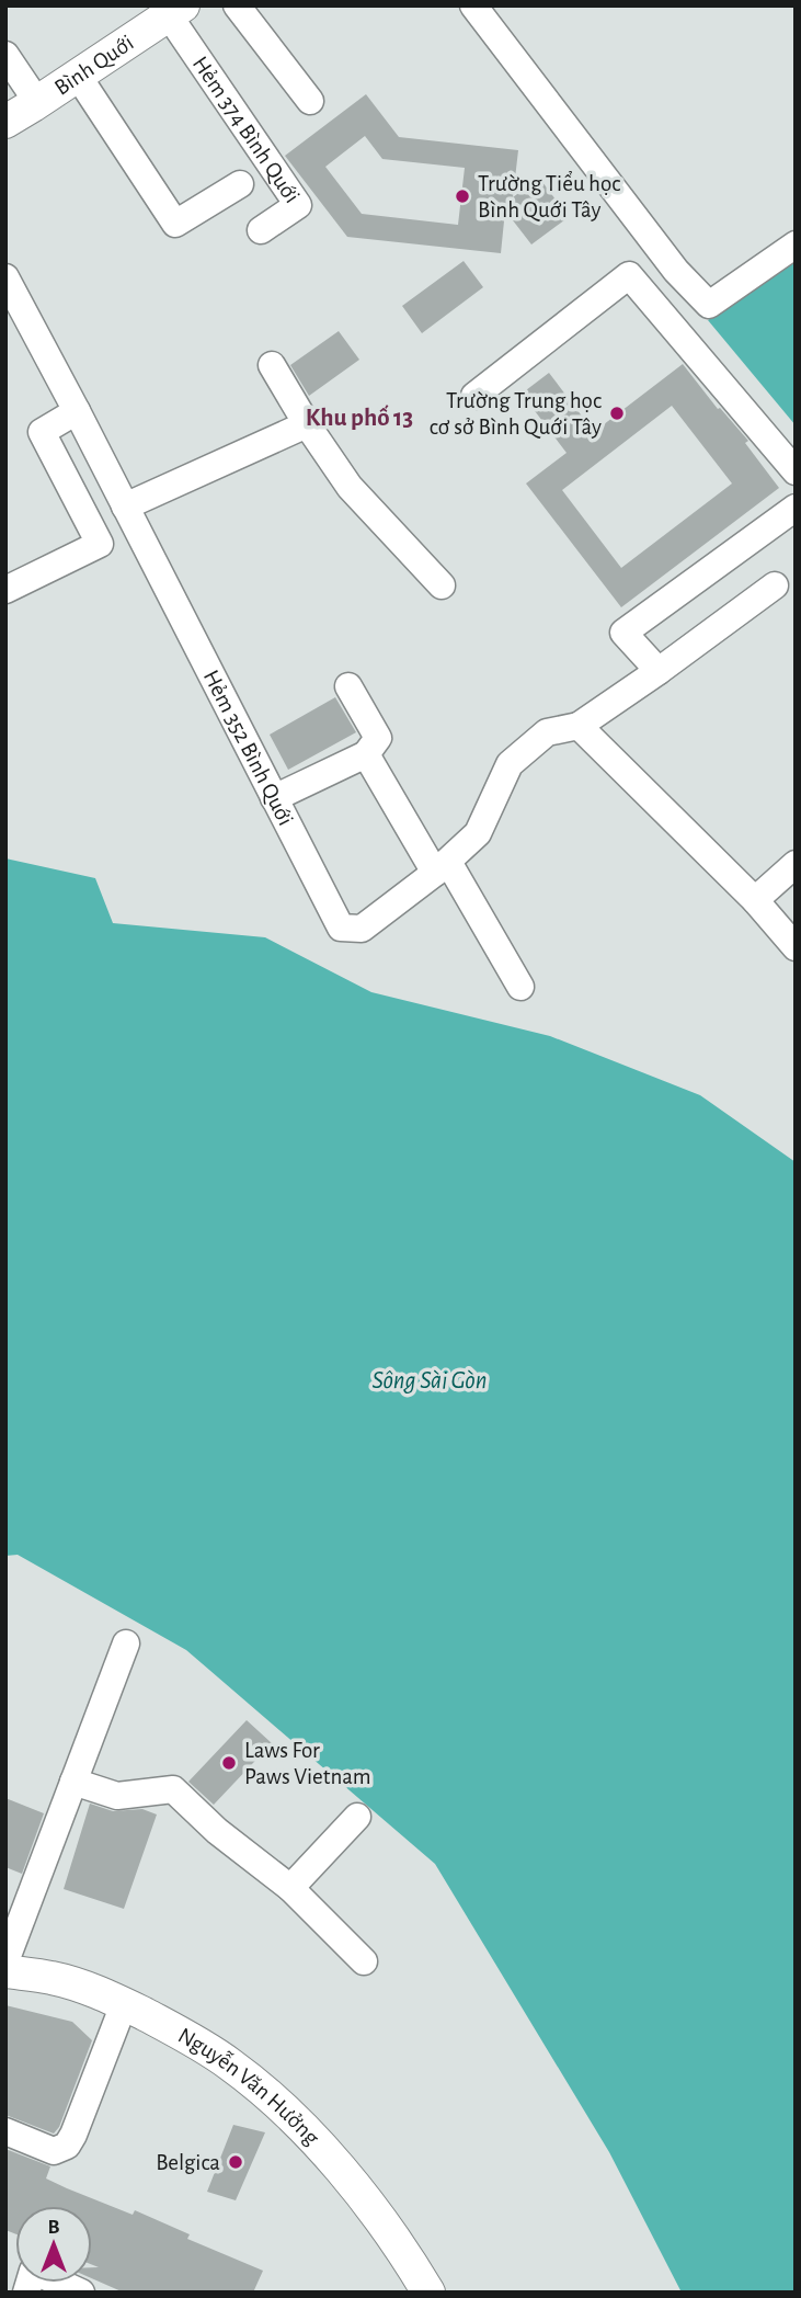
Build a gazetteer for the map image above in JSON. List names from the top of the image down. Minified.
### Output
{"streets":{"main road":["Bình Quới","Nguyễn Văn Hưởng"],"street":["Hẻm 374 Bình Quới","Hẻm 352 Bình Quới"]},"crossings":[["Bình Quới","Hẻm 374 Bình Quới"]],"districts":["Khu phố 13"],"water":["Sông Sài Gòn"],"places":["Trường Tiểu học Bình Quới Tây","Trường Trung học cơ sở Bình Quới Tây","Laws For Paws Vietnam","Belgica"],"north":"top"}
